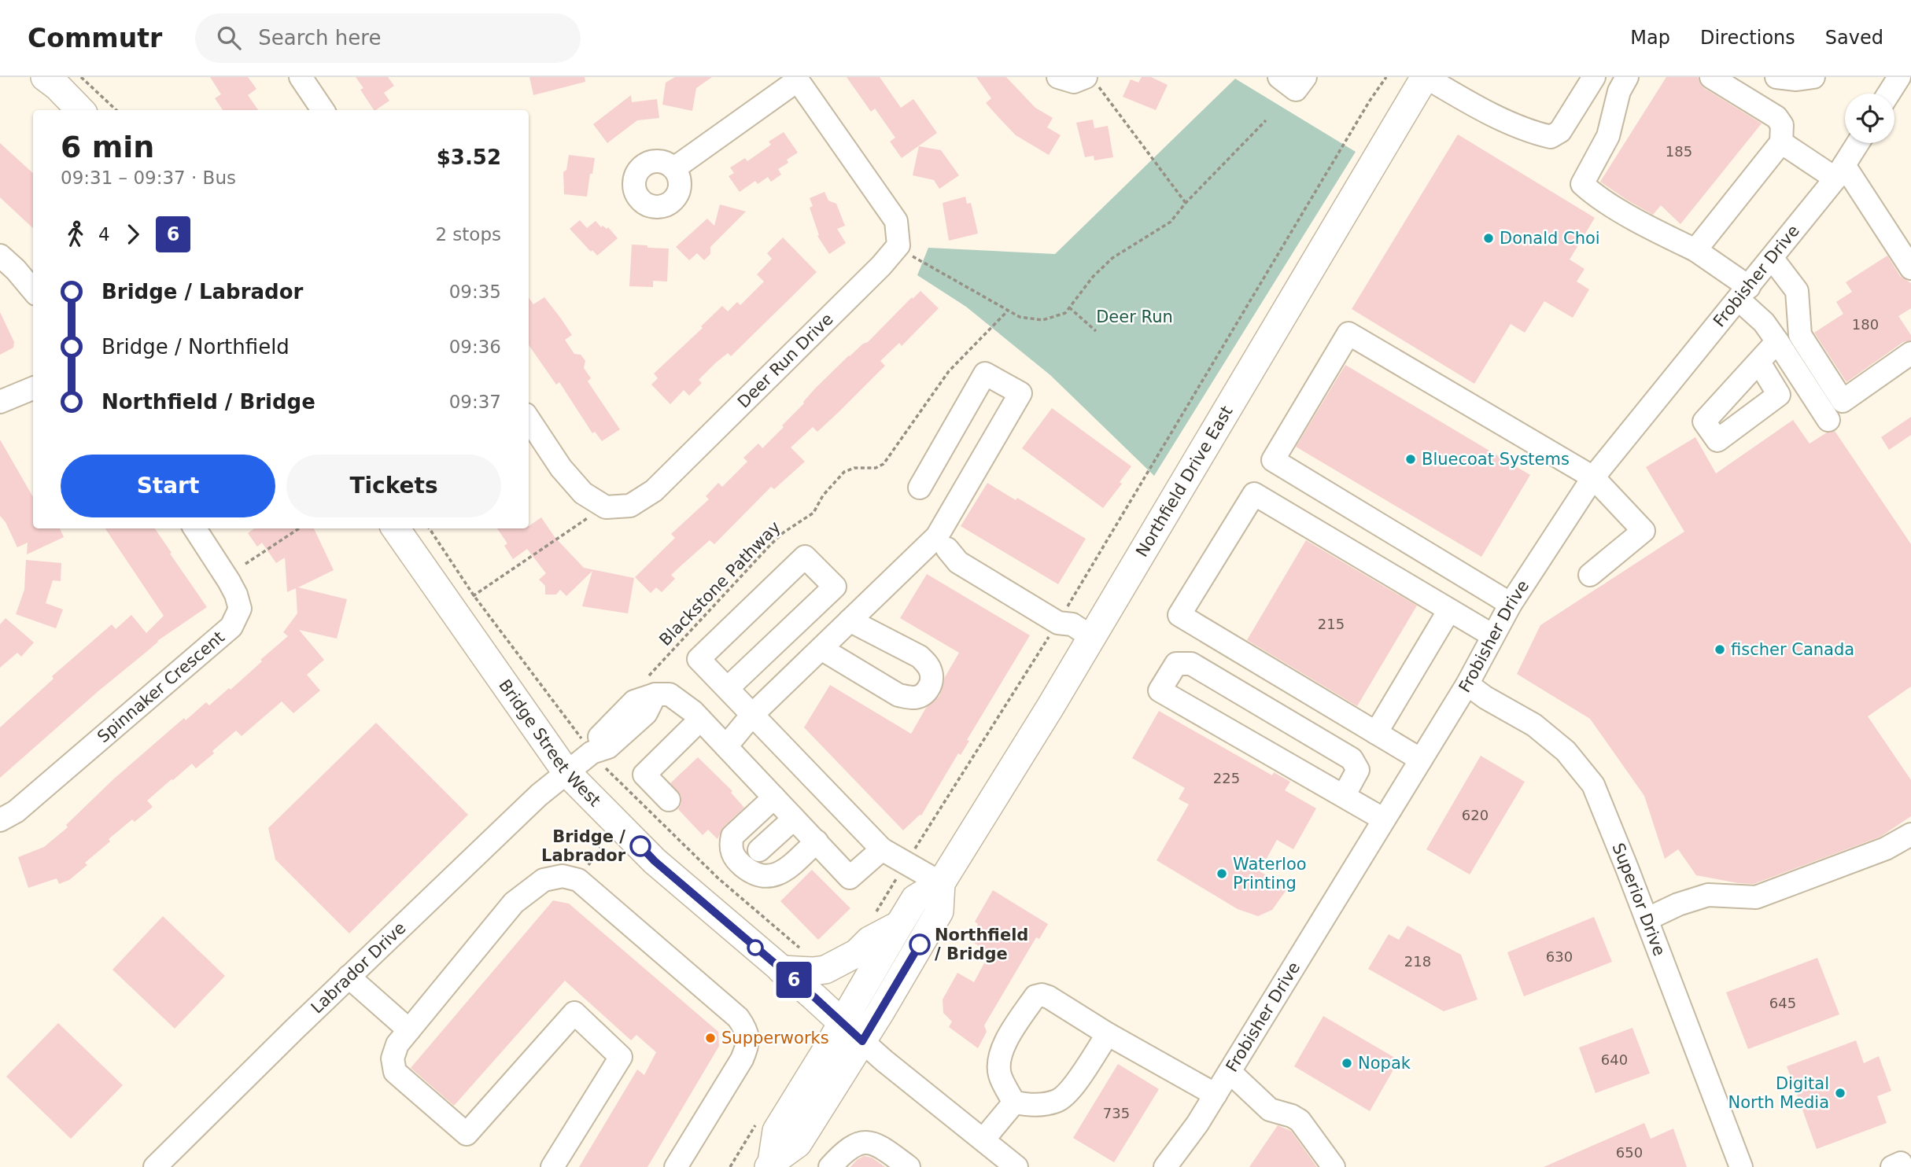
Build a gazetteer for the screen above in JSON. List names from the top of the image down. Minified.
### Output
{"streets":{"main road":["Northfield Drive East","Bridge Street West"],"street":["Frobisher Drive","Deer Run Drive","Spinnaker Crescent","Superior Drive","Labrador Drive"],"path":["Blackstone Pathway"]},"crossings":[["Frobisher Drive","Superior Drive"],["Northfield Drive East","Bridge Street West"],["Blackstone Pathway","Labrador Drive"],["Bridge Street West","Labrador Drive"]],"parks":["Deer Run"],"places":["Donald Choi","Bluecoat Systems","fischer Canada","Bridge / Labrador","Waterloo Printing","Northfield / Bridge","Supperworks","Nopak","Digital North Media"],"lines":["bus line 6"],"house_numbers":["185","180","215","225","620","630","218","645","640","735","650"],"page":{"header":"Commutr","search":"Search here","nav":["Map","Directions","Saved"],"on_map":"6","heading":["6 min","09:31 – 09:37 · Bus","$3.52"],"legs":["4","6","2 stops"],"list":[{"name":"Bridge / Labrador","value":"09:35"},{"name":"Bridge / Northfield","value":"09:36"},{"name":"Northfield / Bridge","value":"09:37"}],"buttons":["Start","Tickets"]}}
